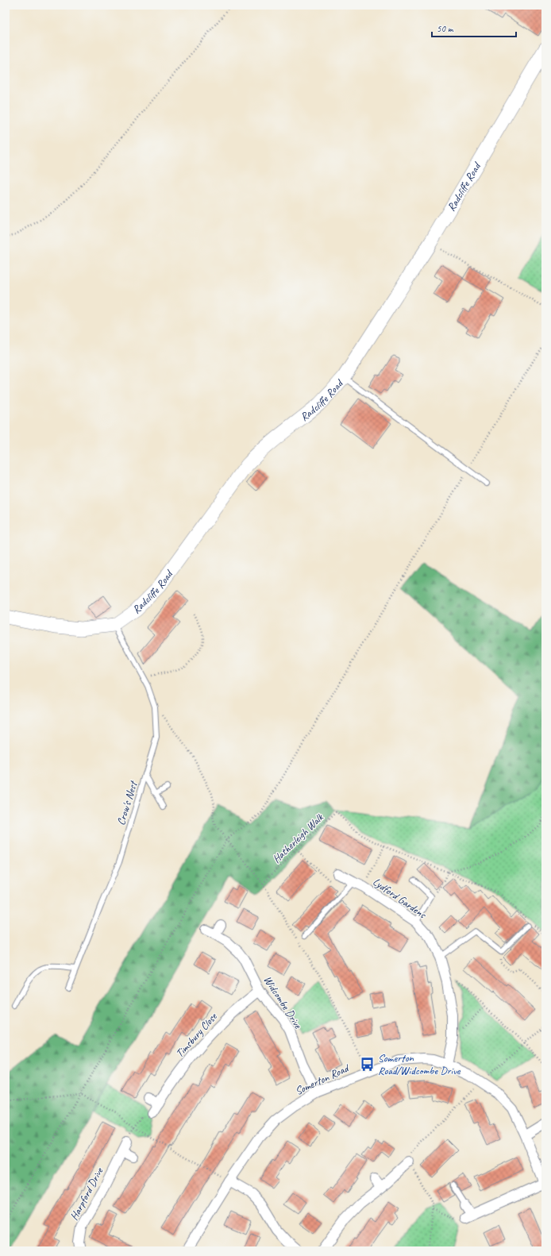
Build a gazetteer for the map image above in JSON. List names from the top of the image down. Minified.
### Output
{"streets":{"main road":["Radcliffe Road"],"street":["Lydford Gardens","Widcombe Drive","Timsbury Close","Somerton Road","Harpford Drive"],"lane":["Crow's Nest"],"path":["Hatherleigh Walk"]},"crossings":[["Radcliffe Road","Crow's Nest"],["Lydford Gardens","Somerton Road"],["Widcombe Drive","Timsbury Close"],["Widcombe Drive","Somerton Road"]],"places":{"bus stop":["Somerton Road/Widcombe Drive"]},"scale_bar":"50 m"}
